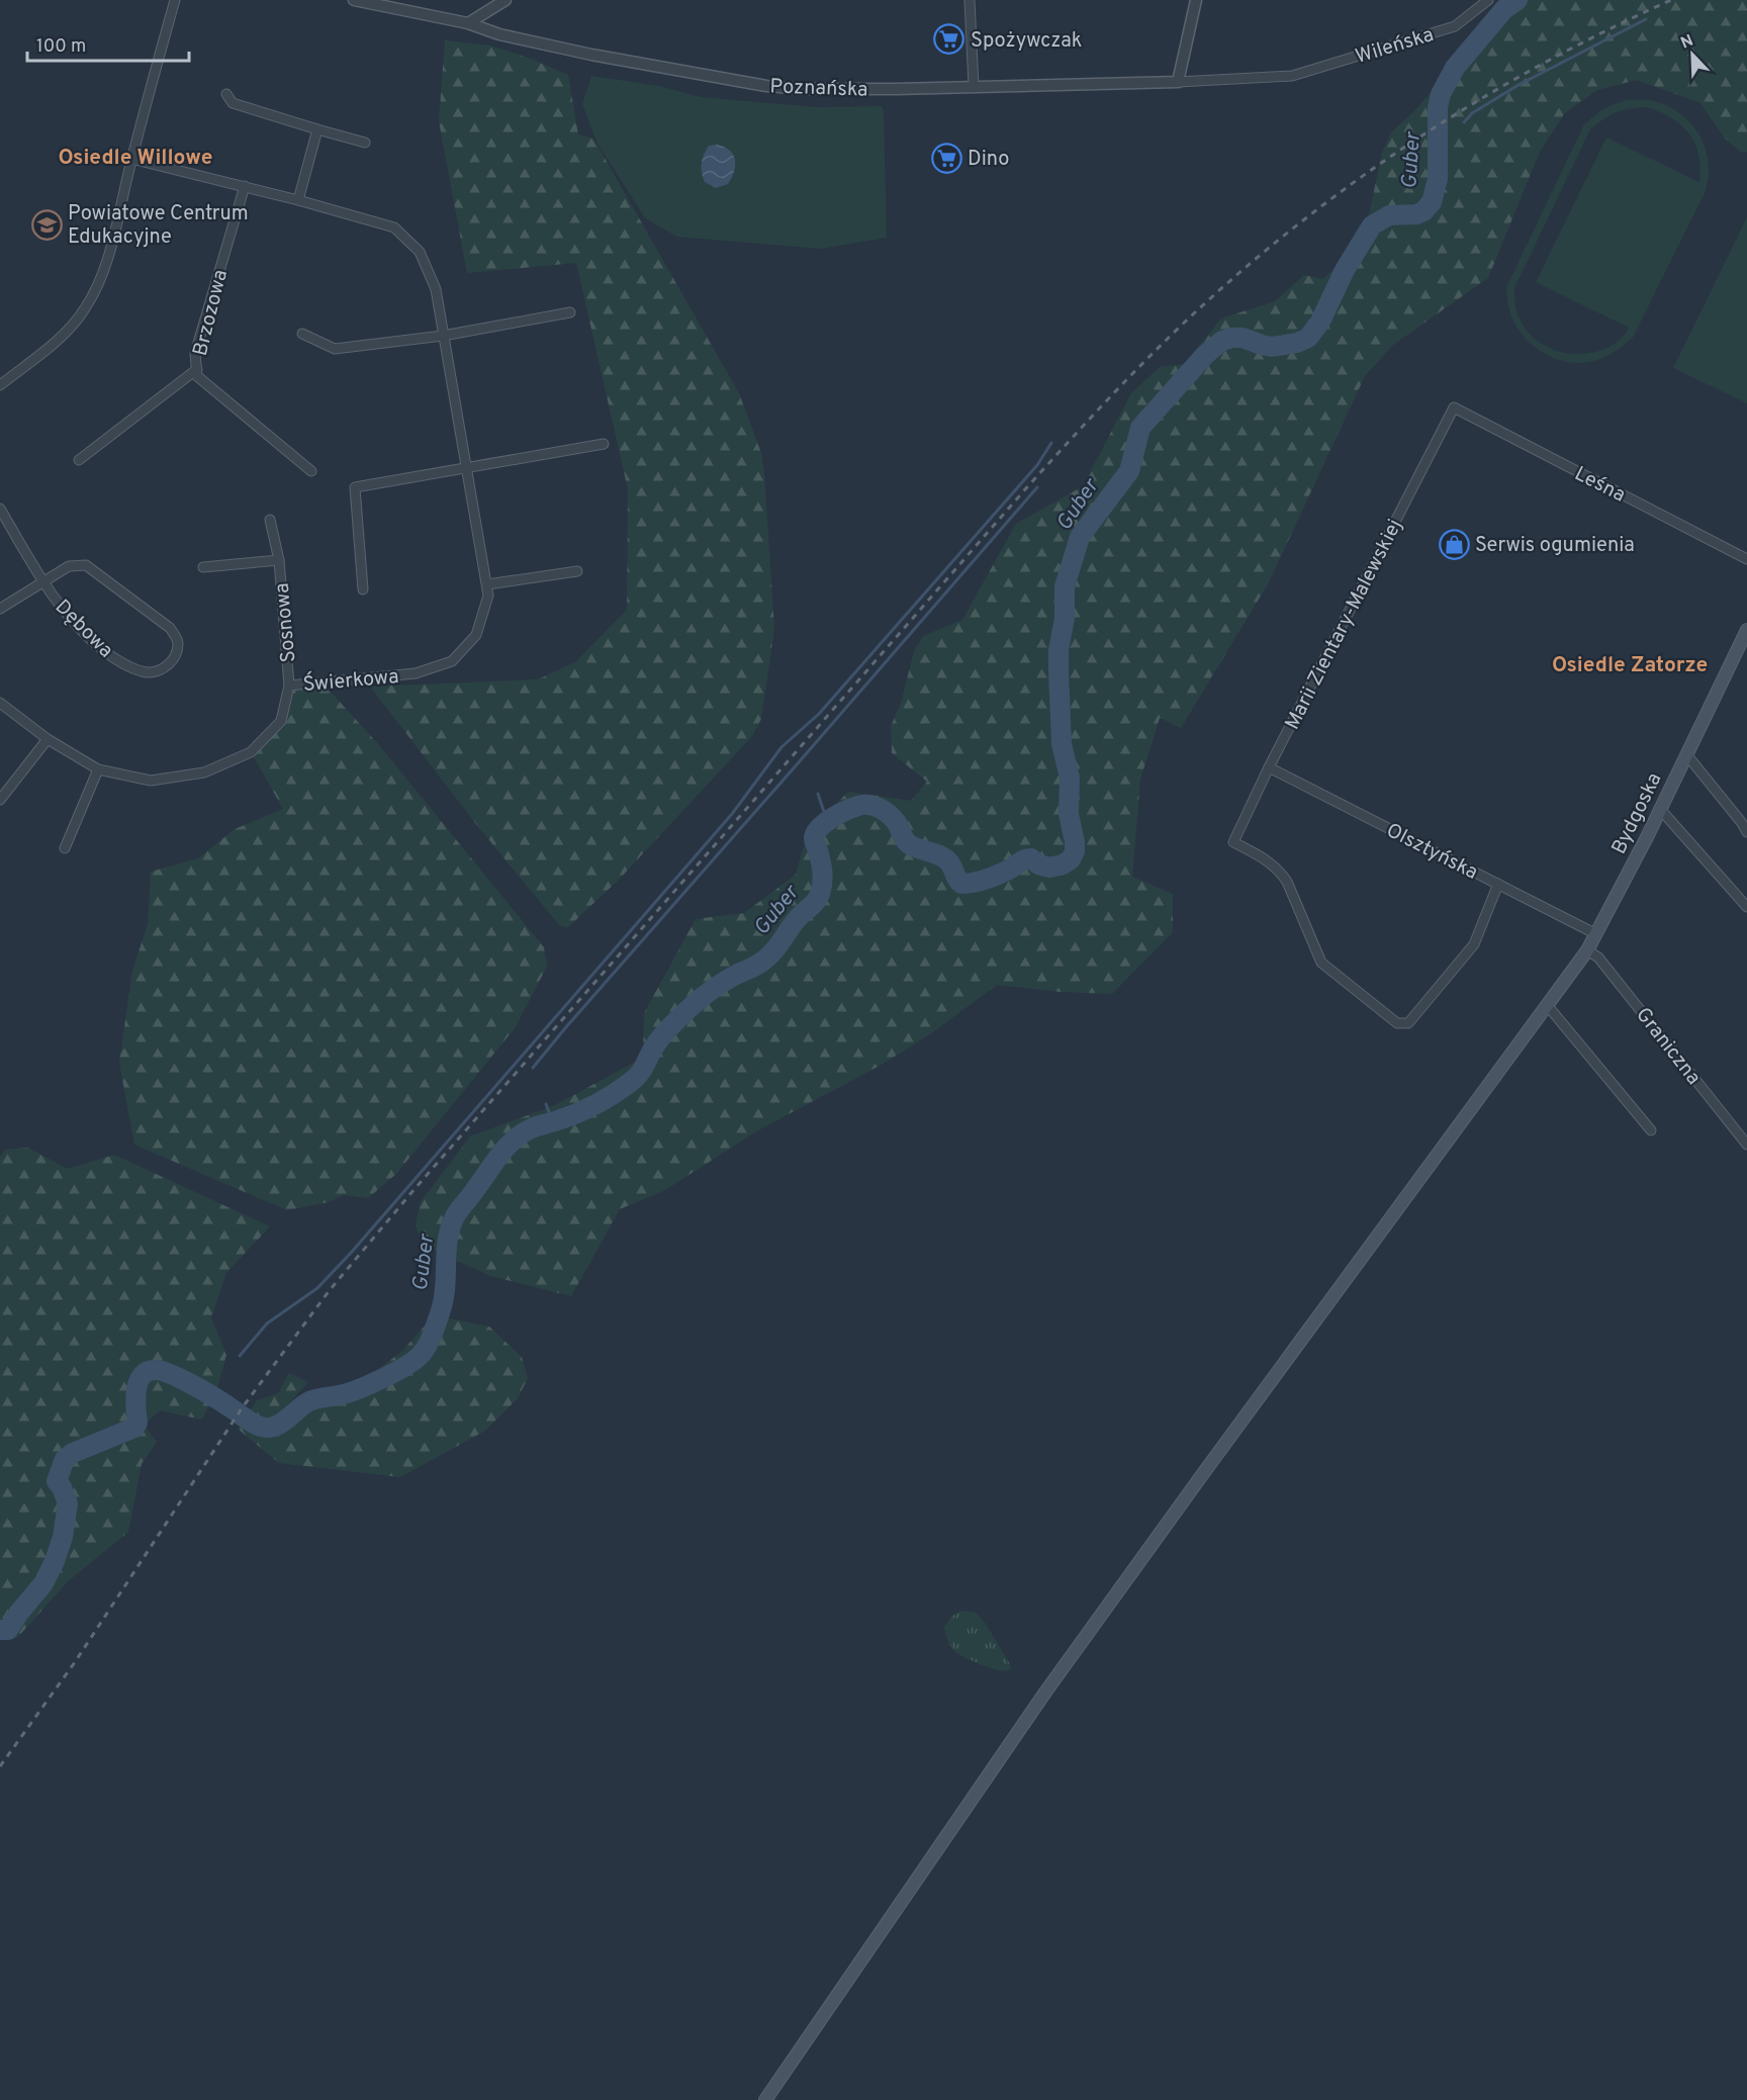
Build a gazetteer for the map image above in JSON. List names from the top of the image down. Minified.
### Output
{"streets":{"main road":["Bydgoska"],"street":["Wileńska","Poznańska","Brzozowa","Leśna","Sosnowa","Marii Zientary-Malewskiej","Dębowa","Świerkowa","Olsztyńska","Graniczna"]},"crossings":[["Wileńska","Poznańska"],["Brzozowa","Świerkowa"],["Leśna","Marii Zientary-Malewskiej"],["Sosnowa","Świerkowa"],["Marii Zientary-Malewskiej","Olsztyńska"],["Bydgoska","Olsztyńska"],["Bydgoska","Graniczna"]],"districts":["Osiedle Willowe","Osiedle Zatorze"],"water":["Guber"],"places":{"supermarket":["Spożywczak","Dino"],"school or university":["Powiatowe Centrum Edukacyjne"],"shop":["Serwis ogumienia"]},"scale_bar":"100 m","north":"top left"}
